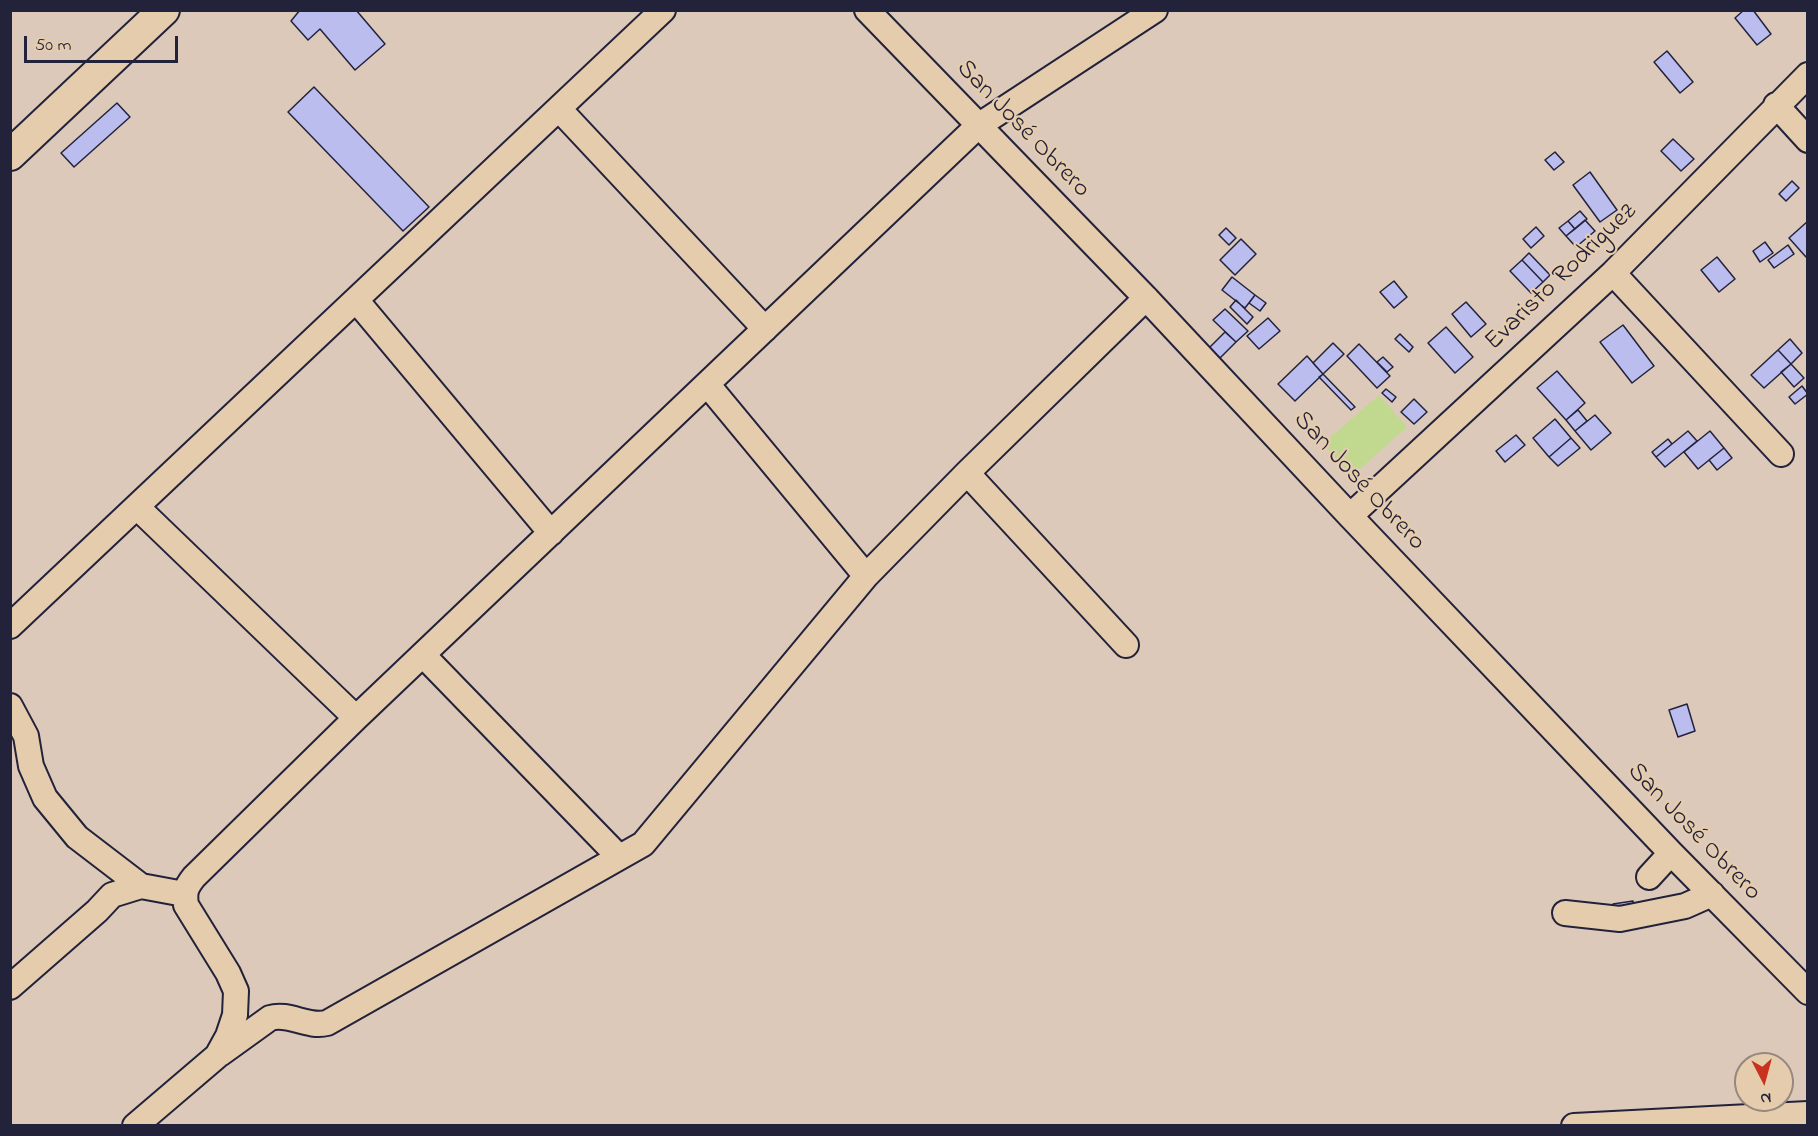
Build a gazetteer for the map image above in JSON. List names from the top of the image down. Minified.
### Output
{"streets":{"street":["San José Obrero","Evaristo Rodriguez"]},"crossings":[["San José Obrero","Evaristo Rodriguez"]],"scale_bar":"50 m","north":"bottom"}
